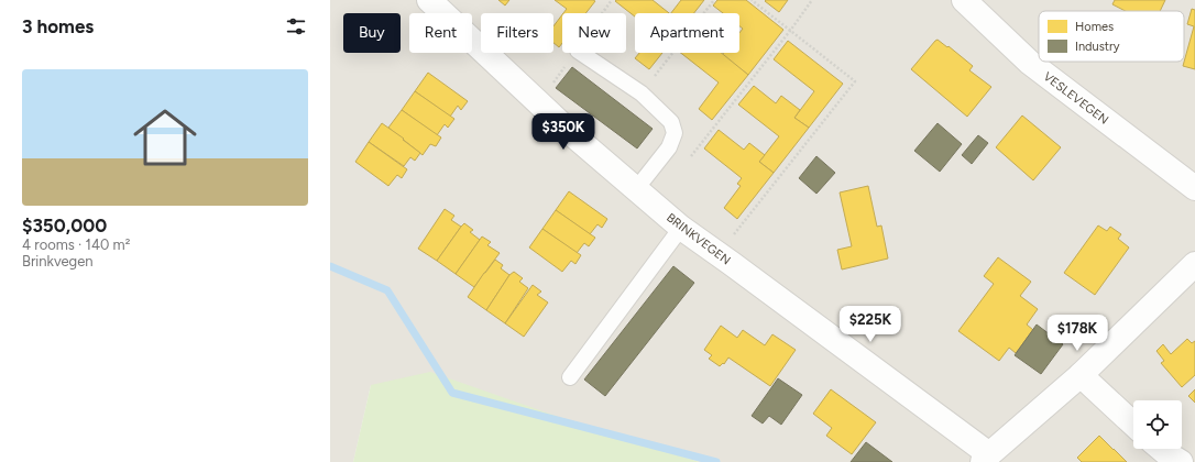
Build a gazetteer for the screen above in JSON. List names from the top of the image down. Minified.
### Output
{"streets":{"street":["VESLEVEGEN","BRINKVEGEN"]},"legend":["Homes","Industry"],"page":{"heading":"3 homes","chip":["Buy","Rent","Filters","New","Apartment"],"list":[{"name":"$350,000","note":"4 rooms · 140 m² · Brinkvegen"}],"price":["$350K","$225K","$178K"]}}
